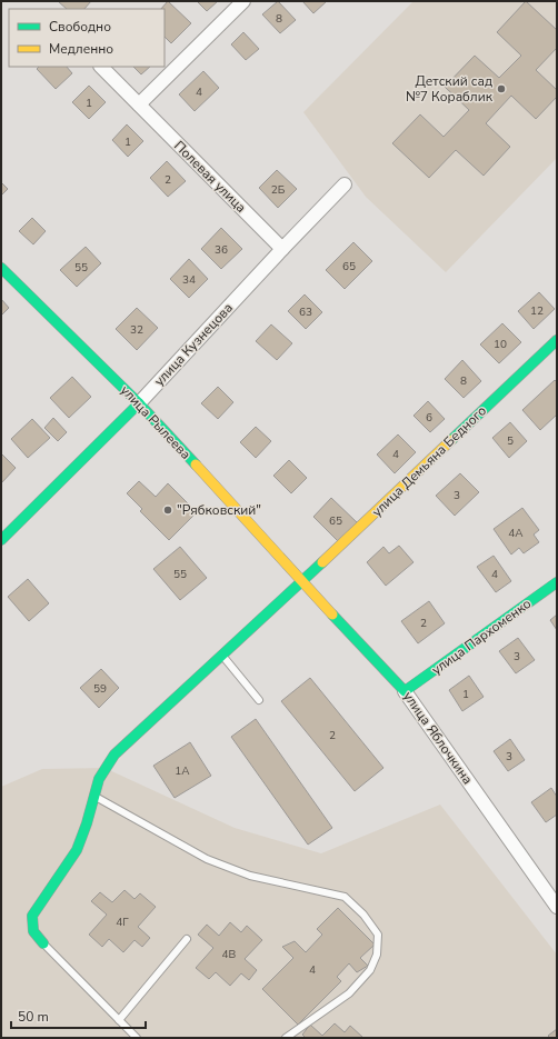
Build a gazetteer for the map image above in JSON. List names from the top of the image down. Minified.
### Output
{"streets":{"street":["Полевая улица","улица Кузнецова","улица Рылеева","улица Демьяна Бедного","улица Пархоменко","улица Яблочкина"]},"crossings":[["Полевая улица","улица Кузнецова"],["улица Кузнецова","улица Рылеева"],["улица Рылеева","улица Демьяна Бедного"],["улица Рылеева","улица Яблочкина"],["улица Демьяна Бедного","улица Яблочкина"],["улица Пархоменко","улица Яблочкина"]],"places":["Детский сад №7 Кораблик","\"Рябковский\""],"house_numbers":["8","4","1","1","2","2Б","36","65","55","34","12","63","32","10","8","6","5","4","3","65","4А","55","4","2","3","59","1","2","3","1А","4Г","4В","4"],"legend":["Свободно","Медленно"],"scale_bar":"50 m"}
